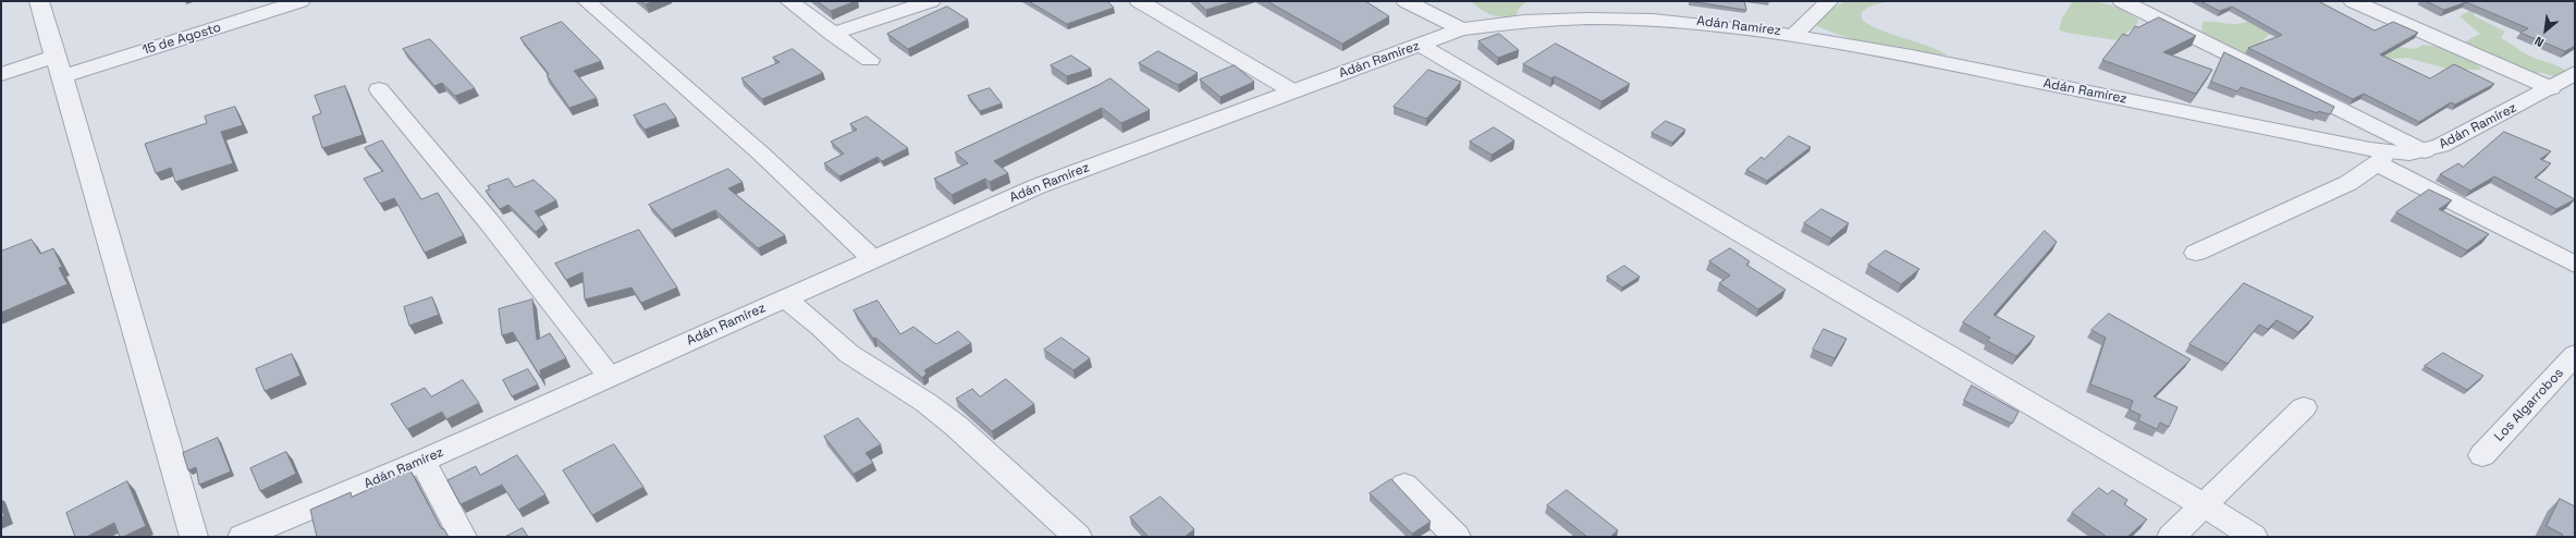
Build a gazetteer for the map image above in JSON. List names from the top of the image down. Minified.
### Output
{"streets":{"street":["Adán Ramírez","15 de Agosto","Los Algarrobos"]},"north":"bottom left"}
